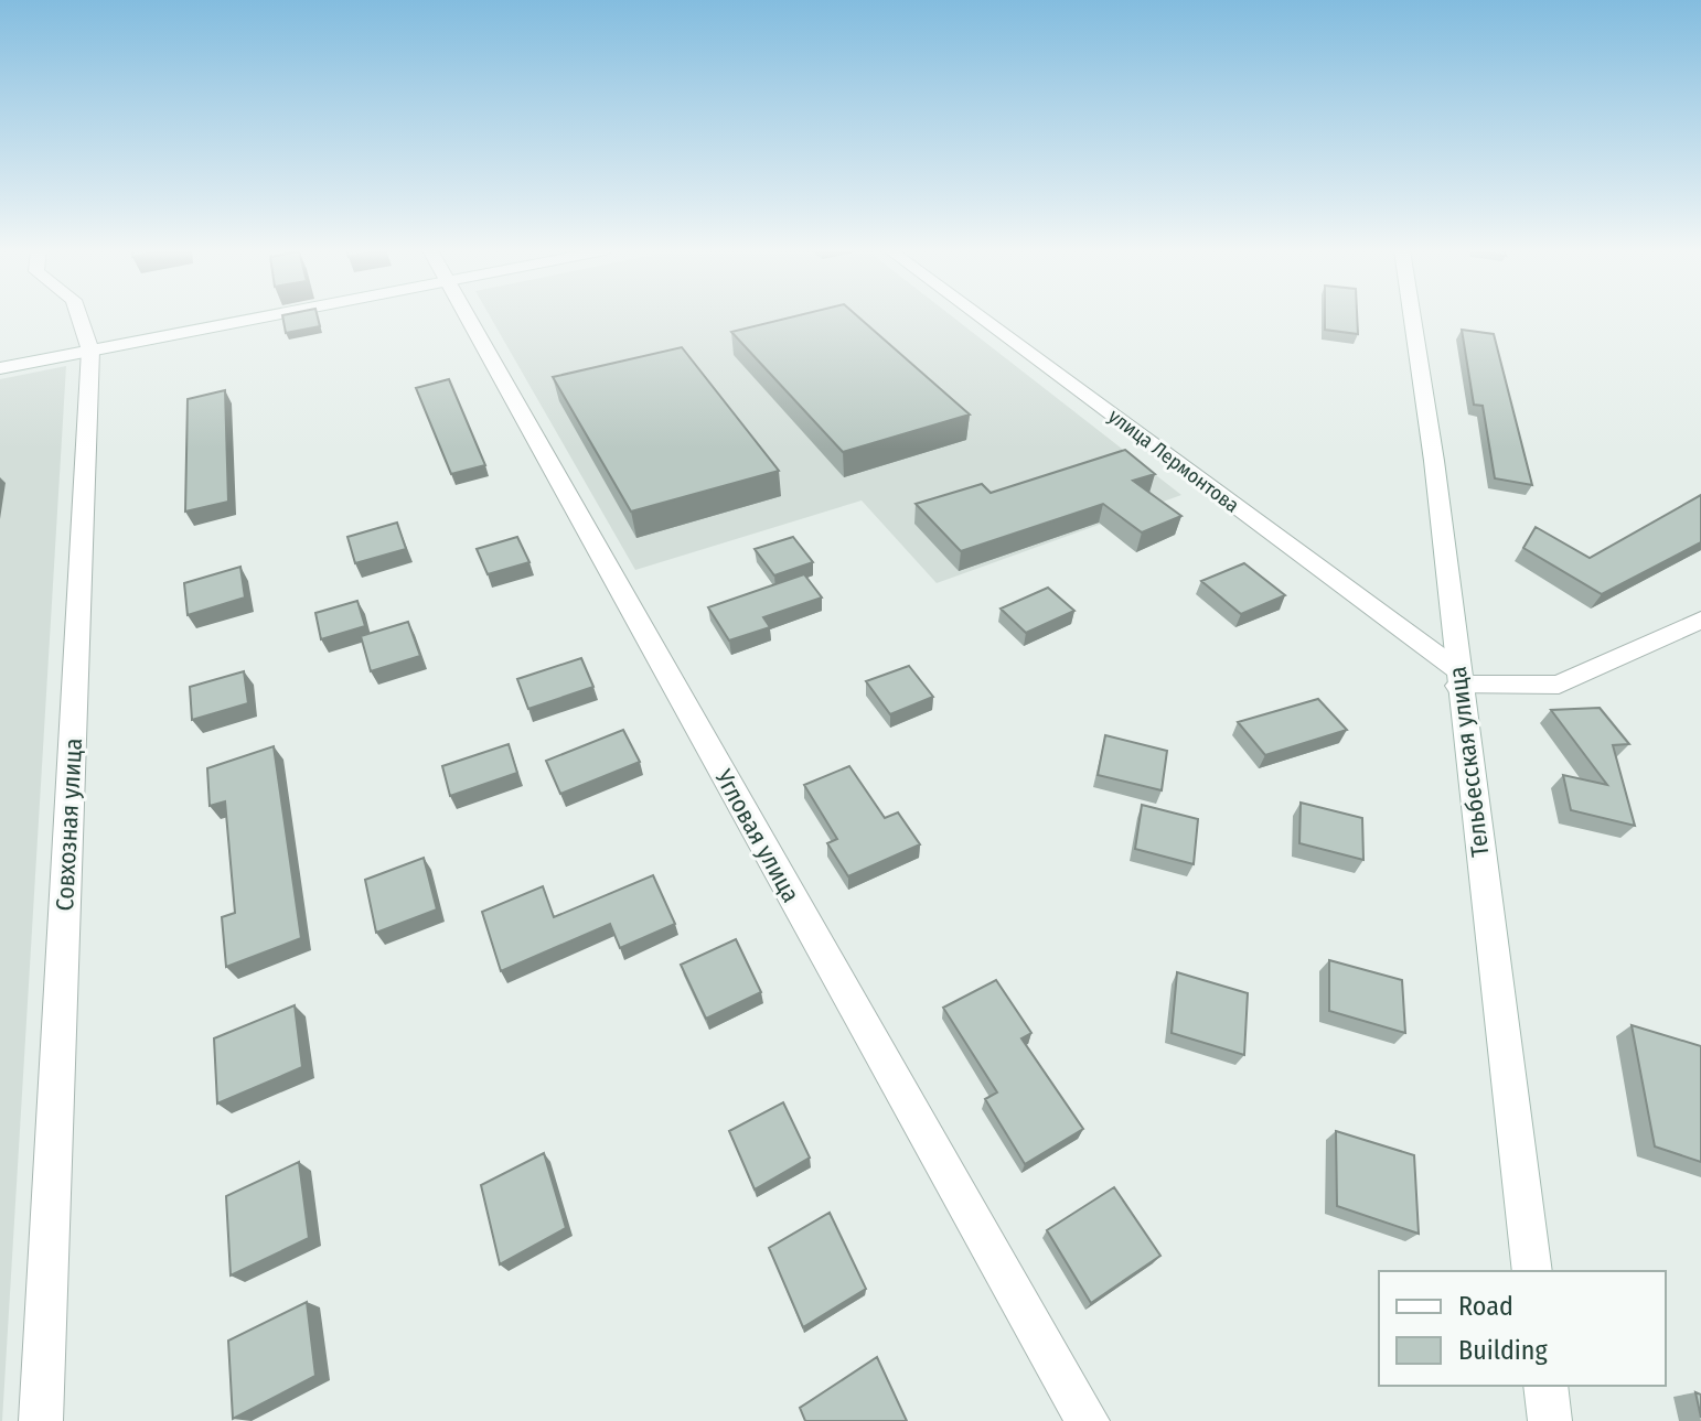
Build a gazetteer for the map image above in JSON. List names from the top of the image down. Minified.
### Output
{"streets":{"street":["улица Лермонтова","Тельбесская улица","Совхозная улица","Угловая улица"]},"crossings":[["улица Лермонтова","Тельбесская улица"]],"legend":["Road","Building"]}
